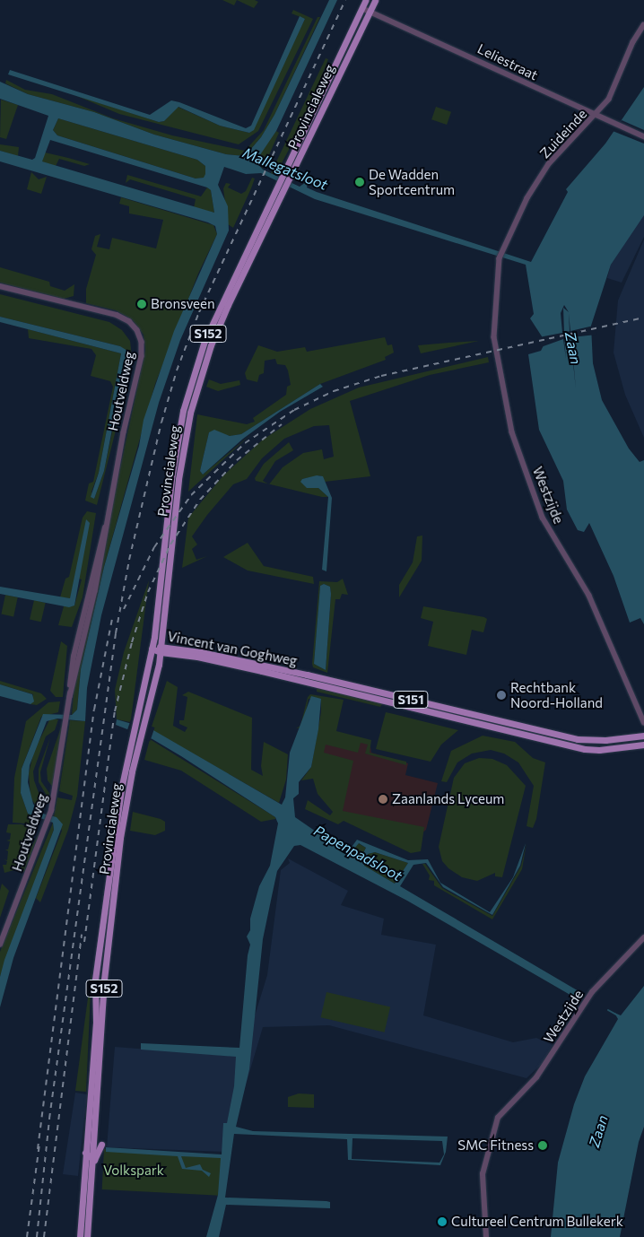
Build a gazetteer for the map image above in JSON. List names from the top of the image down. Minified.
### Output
{"streets":{"main road":["Provincialeweg","S152","Vincent van Goghweg","S151"],"street":["Leliestraat","Zuideinde","Houtveldweg","Westzijde"]},"crossings":[["Leliestraat","Provincialeweg"],["Leliestraat","Zuideinde"],["Provincialeweg","S152"],["Provincialeweg","Vincent van Goghweg"],["Zuideinde","Westzijde"]],"water":["Mallegatsloot","Zaan","Papenpadsloot"],"parks":["Volkspark"],"places":["De Wadden Sportcentrum","Bronsveen","Rechtbank Noord-Holland","Zaanlands Lyceum","SMC Fitness","Cultureel Centrum Bullekerk"]}
